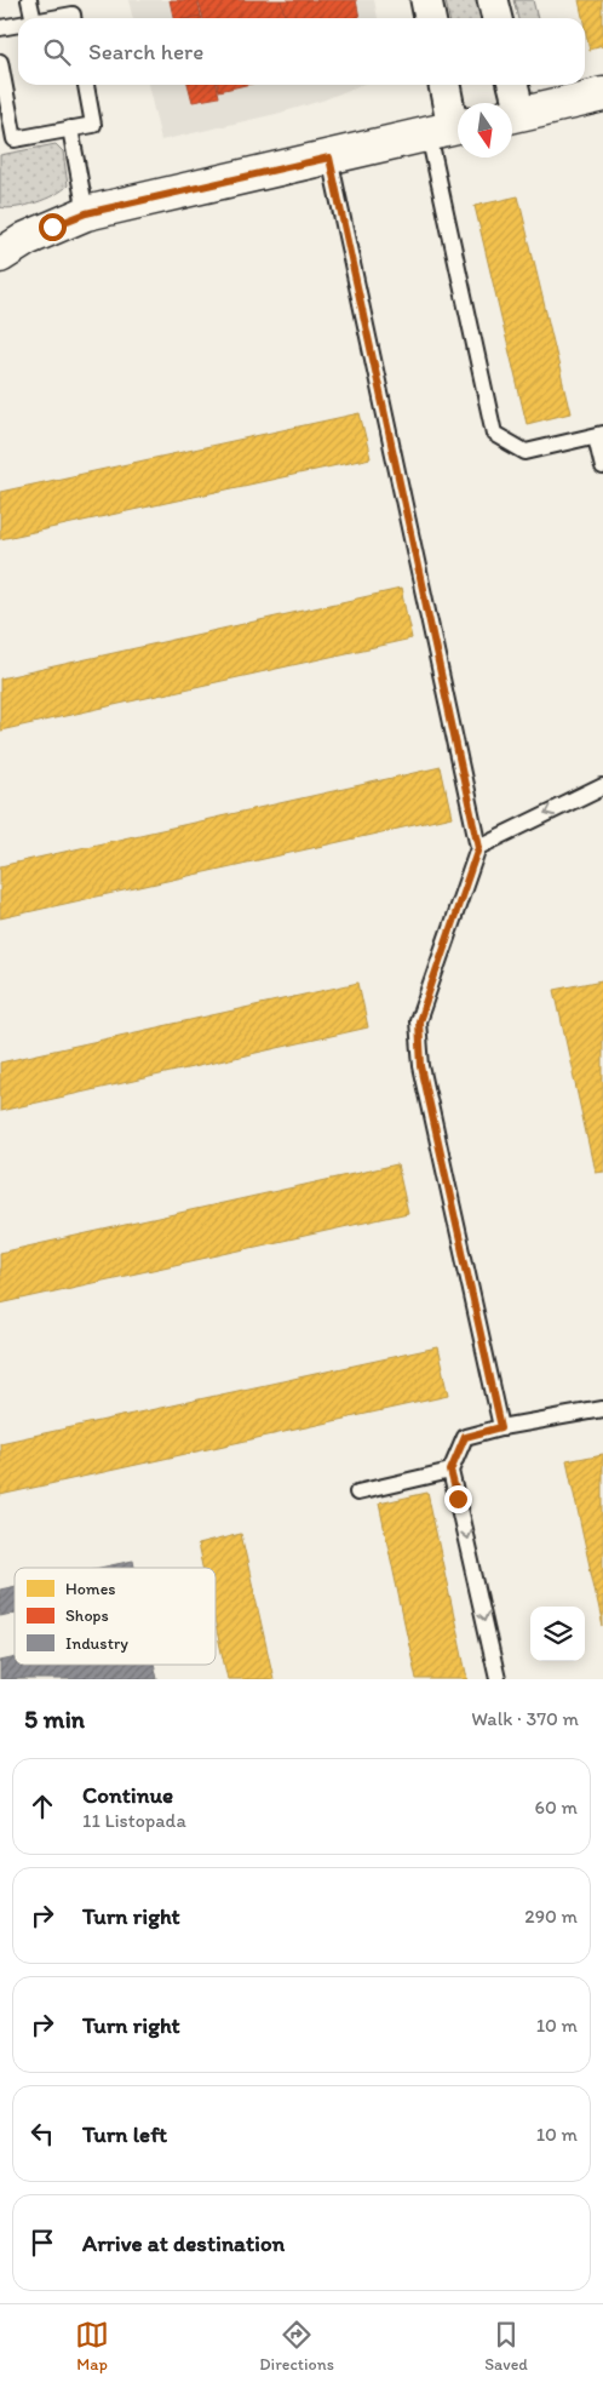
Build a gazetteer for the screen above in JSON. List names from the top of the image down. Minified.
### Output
{"legend":["Homes","Shops","Industry"],"north":"bottom","page":{"search":"Search here","heading":["5 min","Walk · 370 m"],"list":[["Continue","11 Listopada","60 m"],["Turn right","290 m"],["Turn right","10 m"],["Turn left","10 m"],"Arrive at destination"],"nav":["Map","Directions","Saved"]}}
